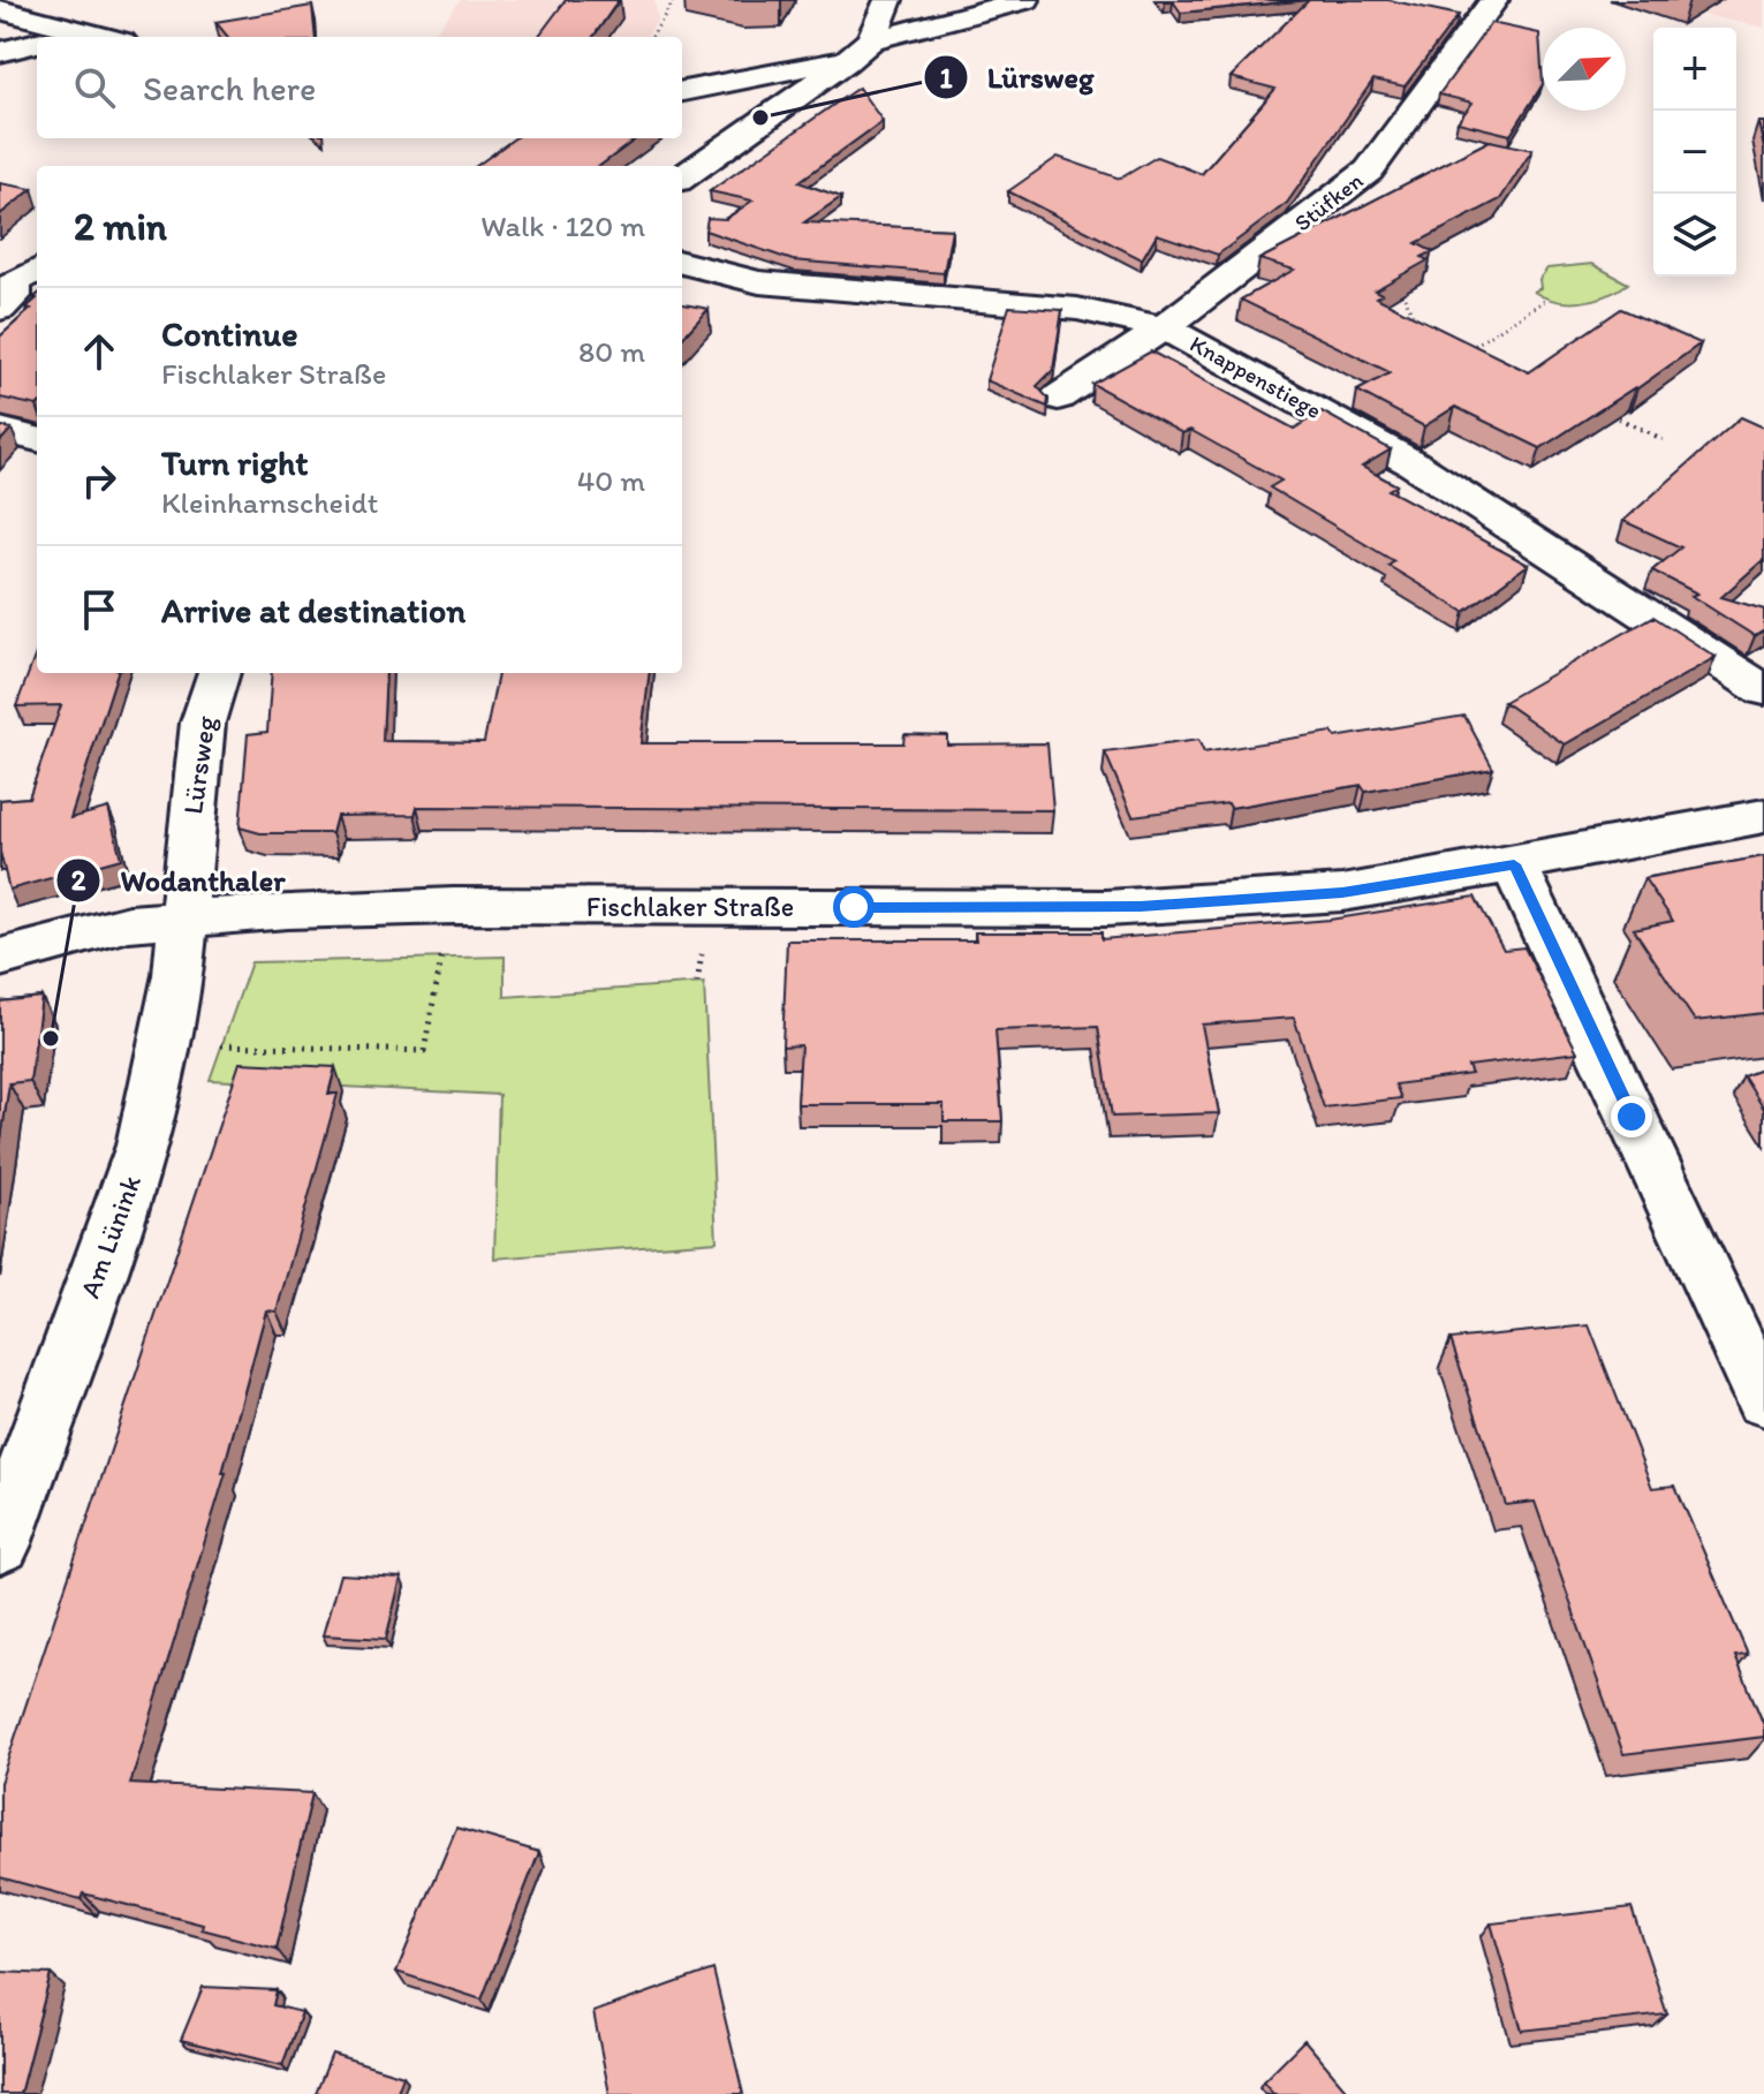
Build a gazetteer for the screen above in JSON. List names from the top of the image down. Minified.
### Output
{"streets":{"street":["Stüfken","Knappenstiege","Lürsweg","Fischlaker Straße","Am Lünink"]},"crossings":[["Stüfken","Knappenstiege"],["Lürsweg","Fischlaker Straße"],["Lürsweg","Am Lünink"],["Fischlaker Straße","Am Lünink"]],"places":["Lürsweg","Wodanthaler"],"north":"top right","page":{"map_buttons":["+","−"],"search":"Search here","heading":["2 min","Walk · 120 m"],"list":[["Continue","Fischlaker Straße","80 m"],["Turn right","Kleinharnscheidt","40 m"],"Arrive at destination"]}}
